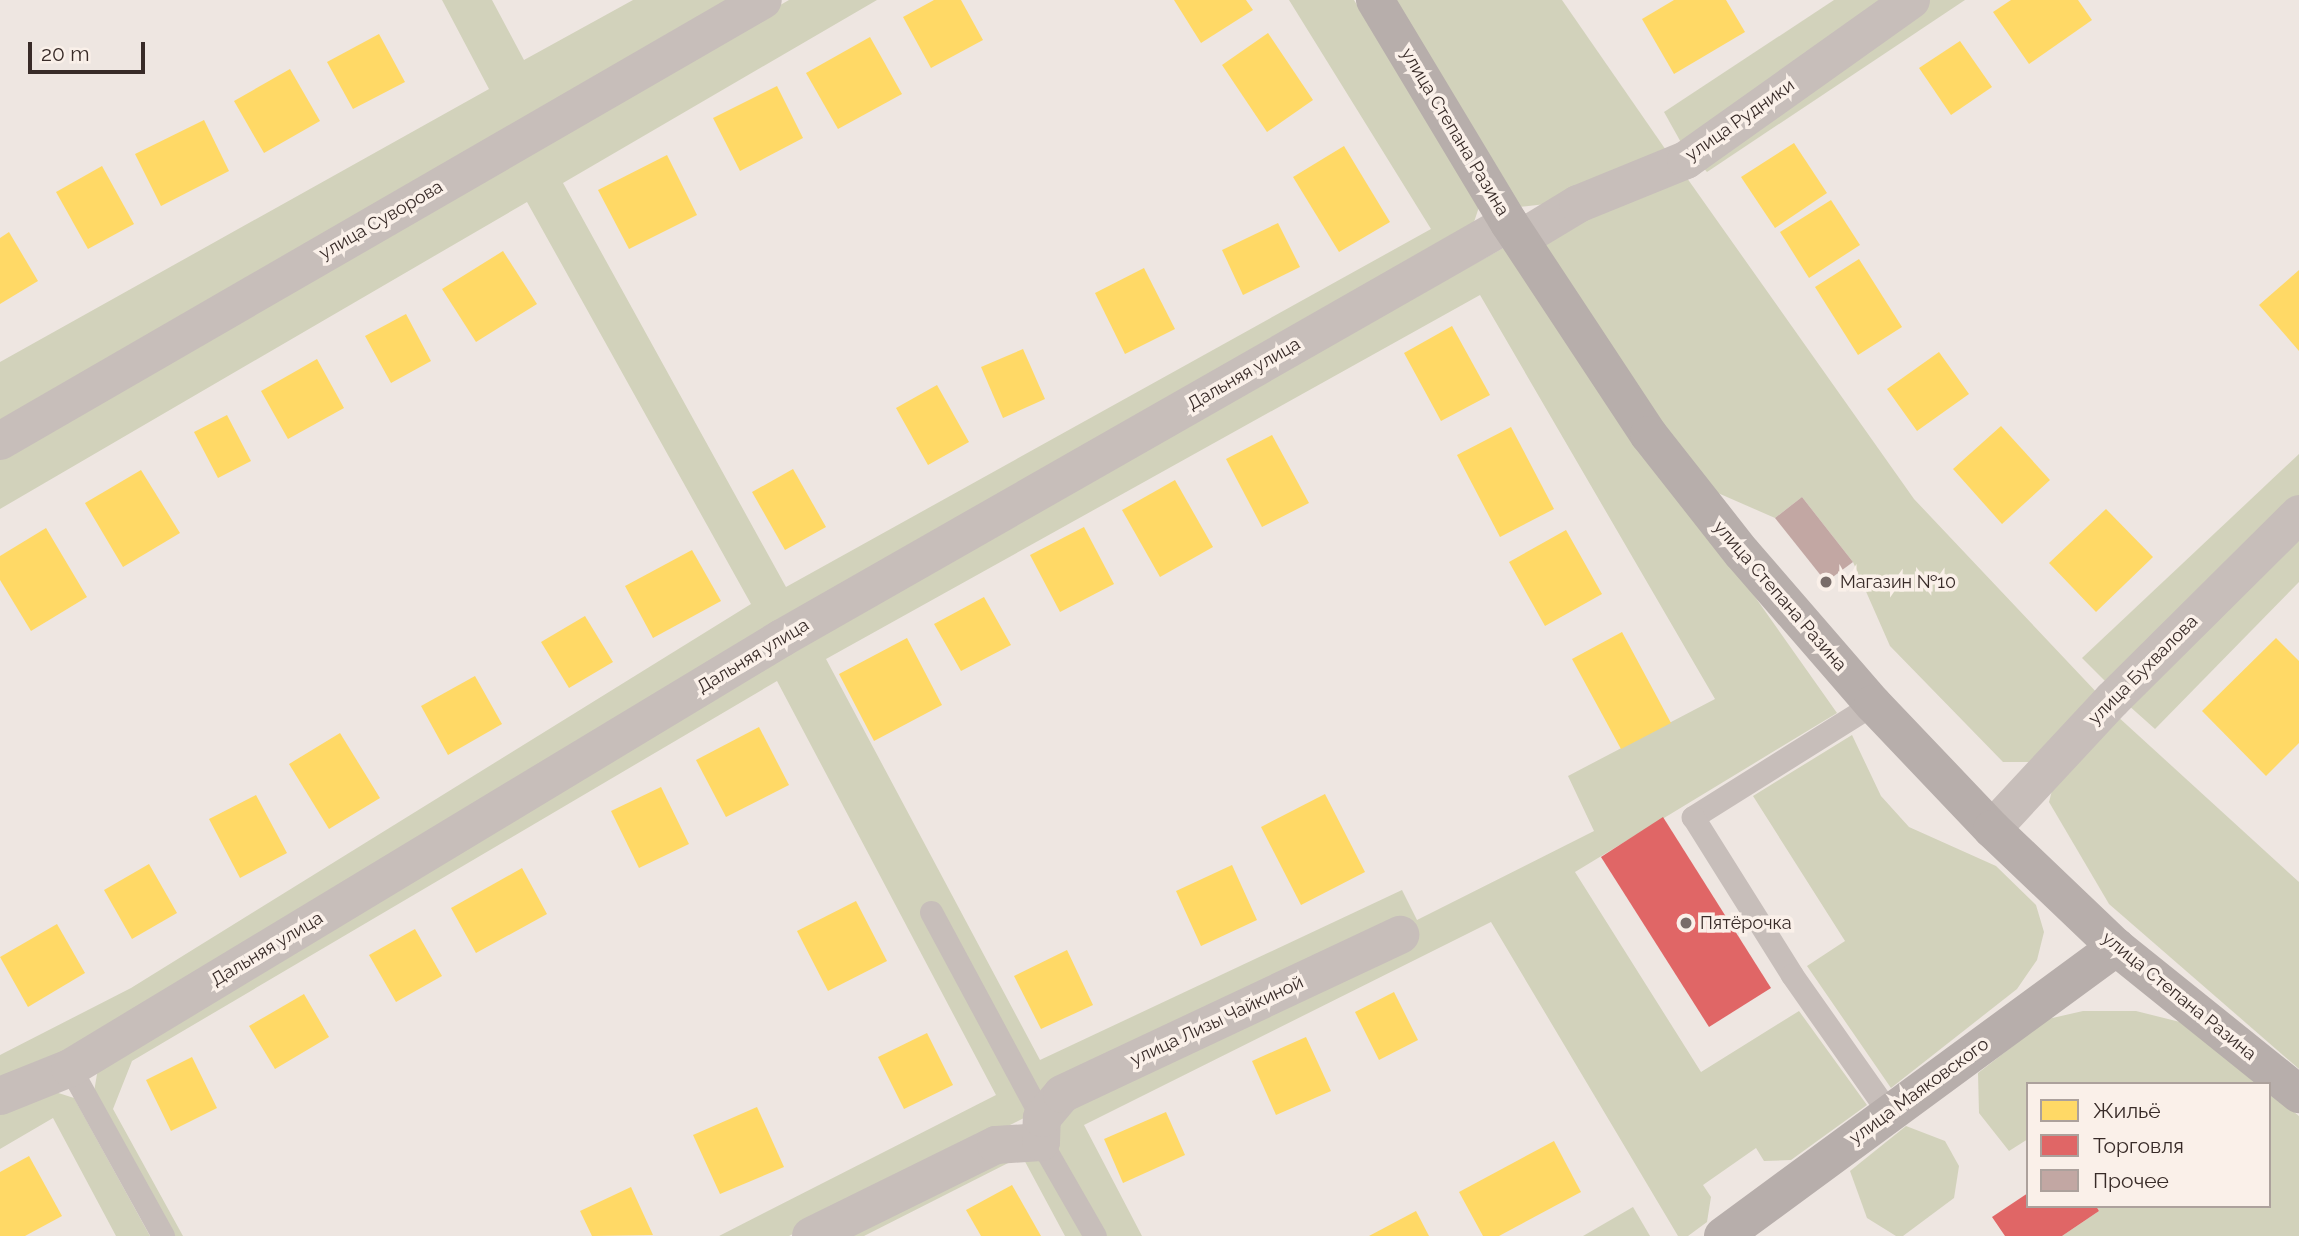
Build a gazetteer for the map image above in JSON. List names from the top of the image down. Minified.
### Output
{"streets":{"main road":["улица Степана Разина","улица Маяковского"],"street":["улица Рудники","улица Суворова","Дальняя улица","улица Бухвалова","улица Лизы Чайкиной"]},"crossings":[["улица Рудники","улица Степана Разина"],["улица Рудники","Дальняя улица"],["улица Степана Разина","Дальняя улица"],["улица Степана Разина","улица Бухвалова"],["улица Степана Разина","улица Маяковского"]],"places":["Магазин №10","Пятёрочка"],"legend":["Жильё","Торговля","Прочее"],"scale_bar":"20 m"}
